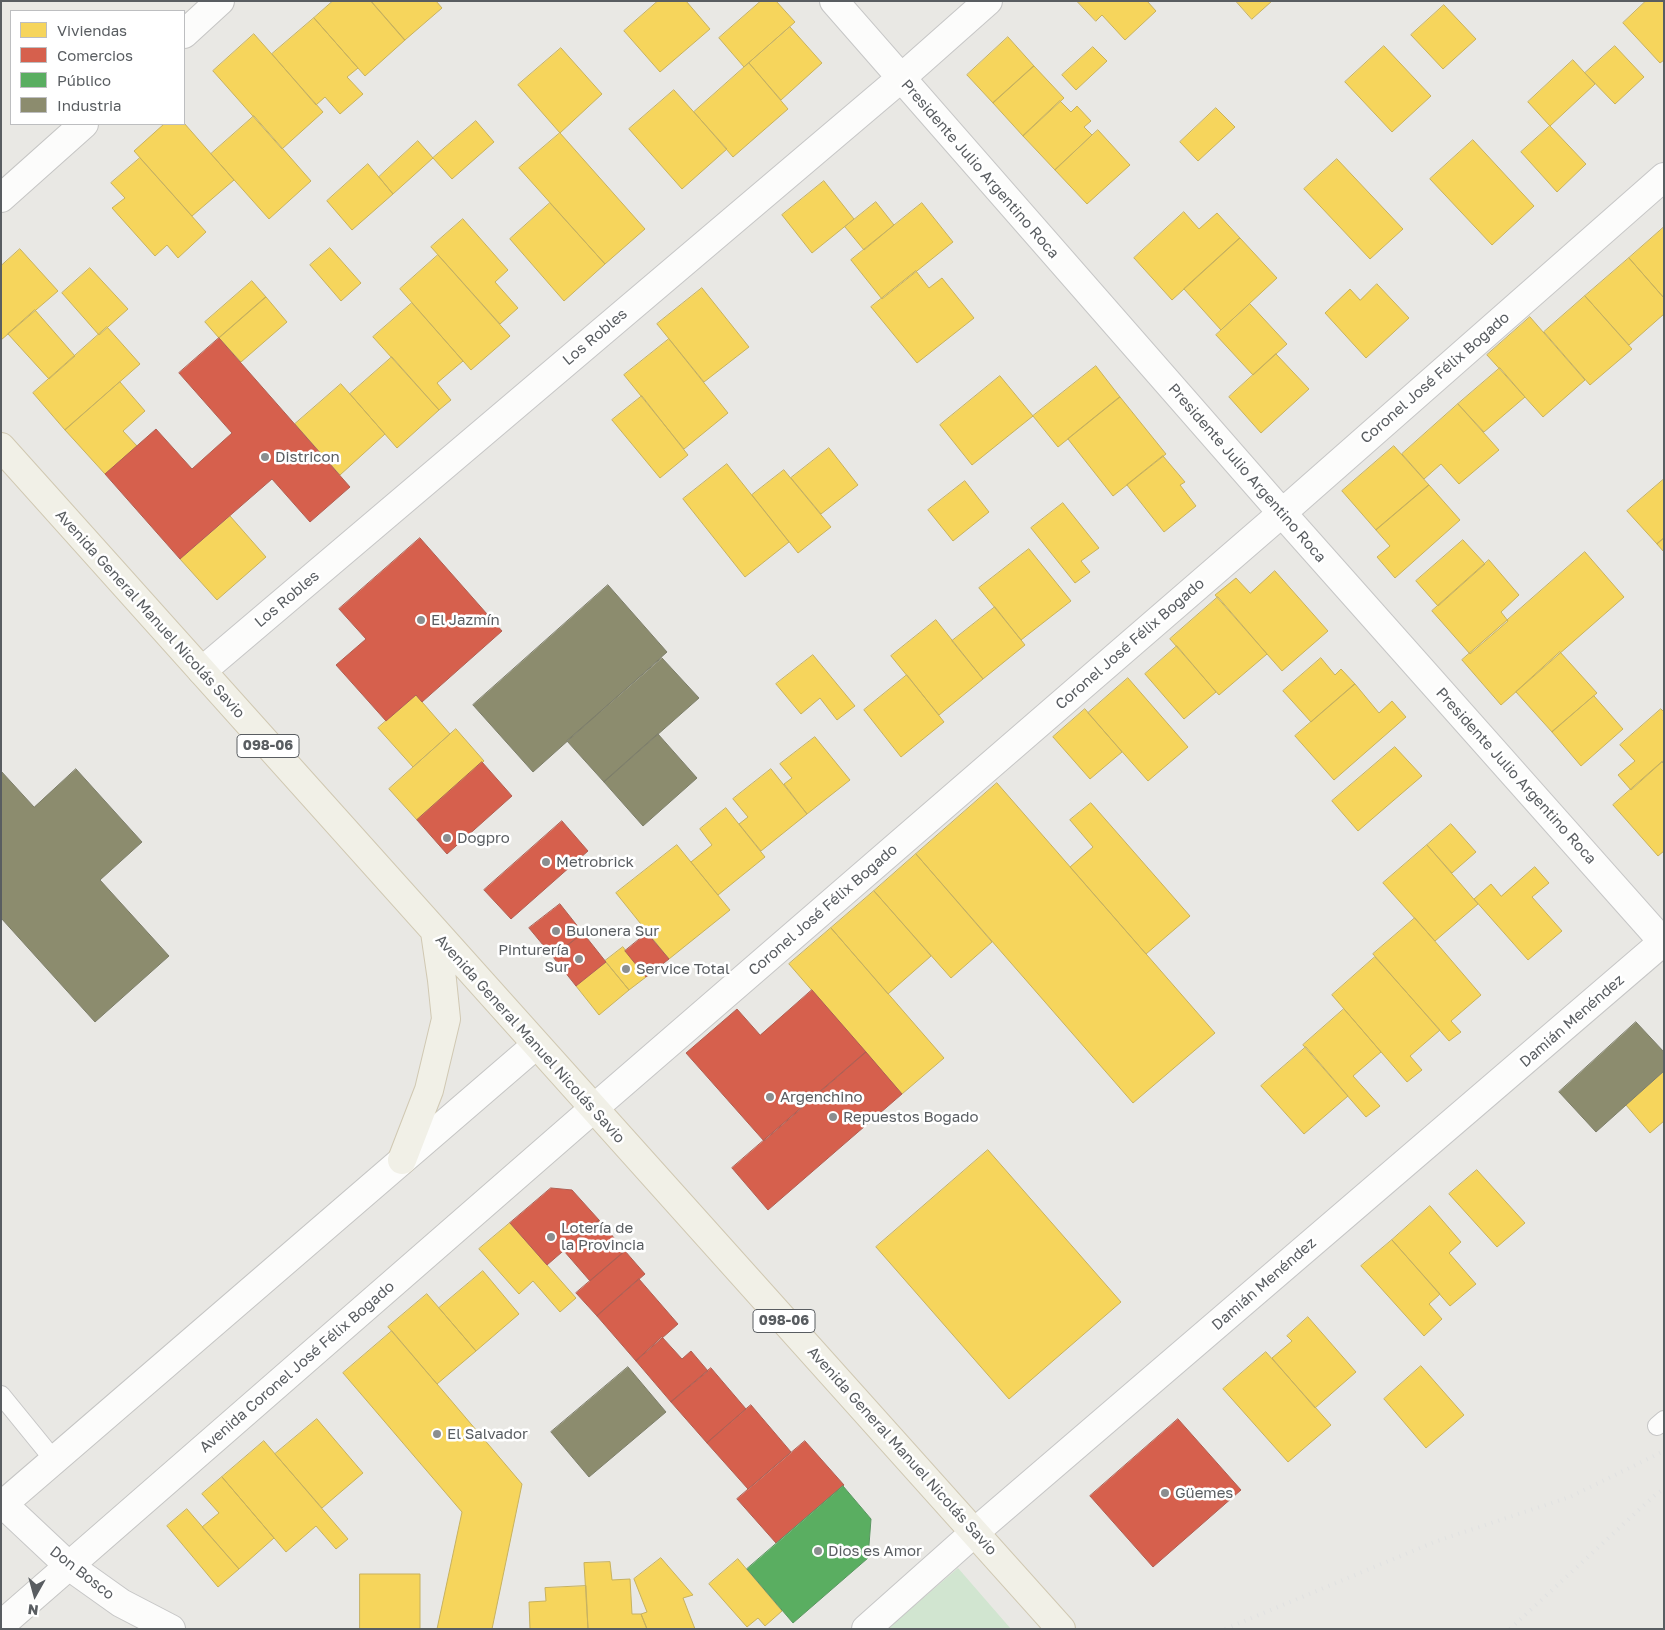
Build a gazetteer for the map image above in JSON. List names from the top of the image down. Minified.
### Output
{"streets":{"main road":["Avenida General Manuel Nicolás Savio","098-06"],"street":["Presidente Julio Argentino Roca","Los Robles","Coronel José Félix Bogado","Damián Menéndez","Avenida Coronel José Félix Bogado","Don Bosco"]},"crossings":[["Presidente Julio Argentino Roca","Los Robles"],["Presidente Julio Argentino Roca","Coronel José Félix Bogado"],["Presidente Julio Argentino Roca","Damián Menéndez"],["Los Robles","Avenida General Manuel Nicolás Savio"],["Coronel José Félix Bogado","Avenida General Manuel Nicolás Savio"],["Coronel José Félix Bogado","Avenida Coronel José Félix Bogado"],["Avenida General Manuel Nicolás Savio","Damián Menéndez"],["Avenida General Manuel Nicolás Savio","Avenida Coronel José Félix Bogado"],["Avenida Coronel José Félix Bogado","Don Bosco"]],"places":["Districon","El Jazmín","Dogpro","Metrobrick","Bulonera Sur","Pinturería Sur","Service Total","Argenchino","Repuestos Bogado","Lotería de la Provincia","El Salvador","Güemes","Dios es Amor"],"legend":["Viviendas","Comercios","Público","Industria"],"north":"bottom"}
